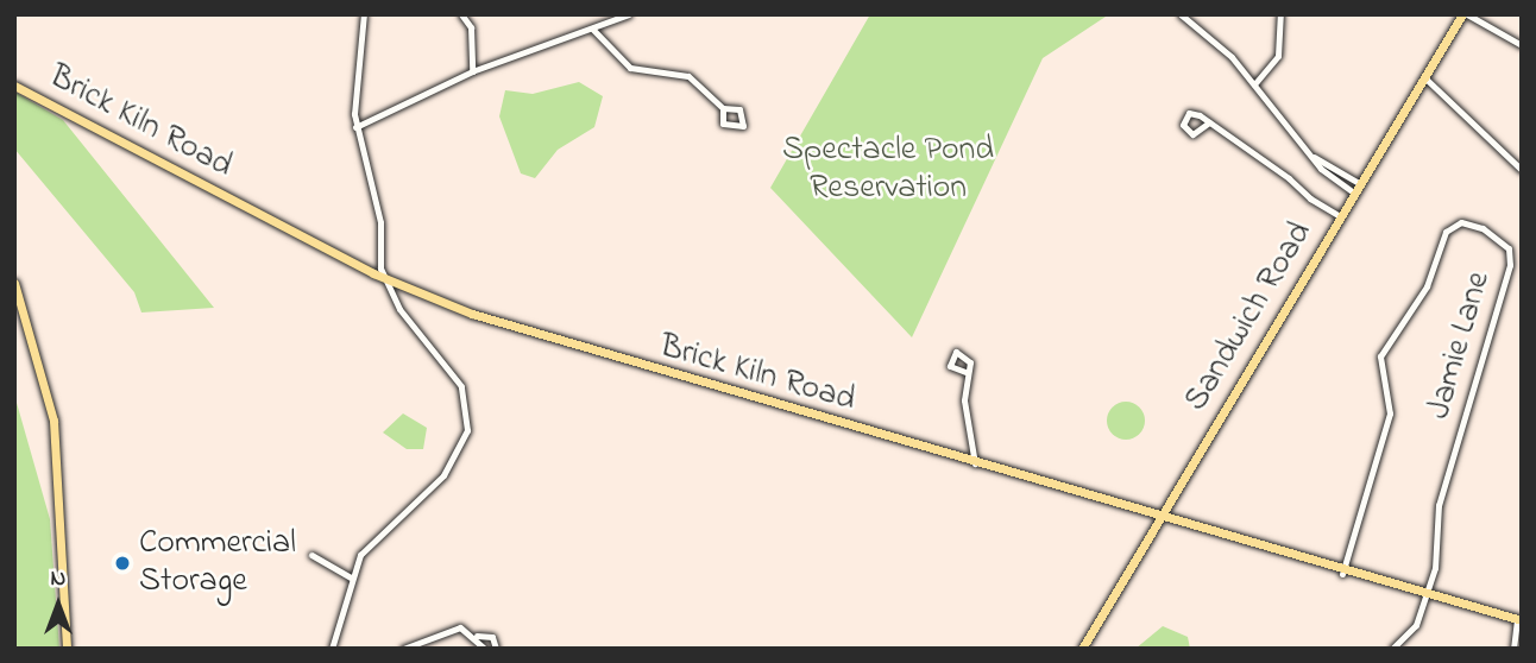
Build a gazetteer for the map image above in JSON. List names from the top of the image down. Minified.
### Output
{"streets":{"main road":["Brick Kiln Road","Sandwich Road"],"street":["Jamie Lane"]},"crossings":[["Brick Kiln Road","Sandwich Road"],["Brick Kiln Road","Jamie Lane"]],"parks":["Spectacle Pond Reservation"],"places":["Commercial Storage"],"north":"top"}
